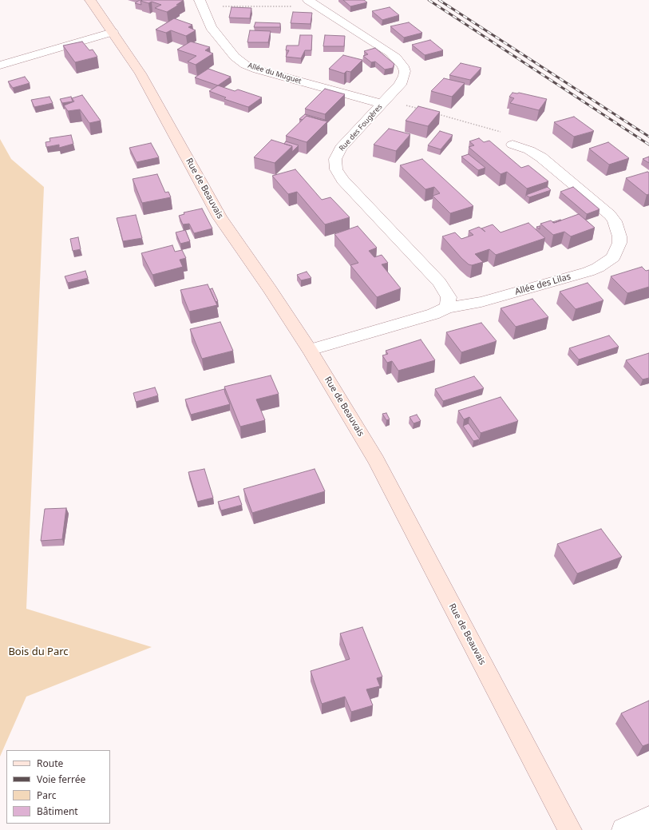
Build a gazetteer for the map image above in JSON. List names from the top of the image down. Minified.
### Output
{"streets":{"street":["Allée du Muguet","Rue des Fougères","Rue de Beauvais","Allée des Lilas"]},"crossings":[["Allée du Muguet","Rue des Fougères"],["Rue des Fougères","Allée des Lilas"],["Rue de Beauvais","Allée des Lilas"]],"parks":["Bois du Parc"],"legend":["Route","Voie ferrée","Parc","Bâtiment"]}
